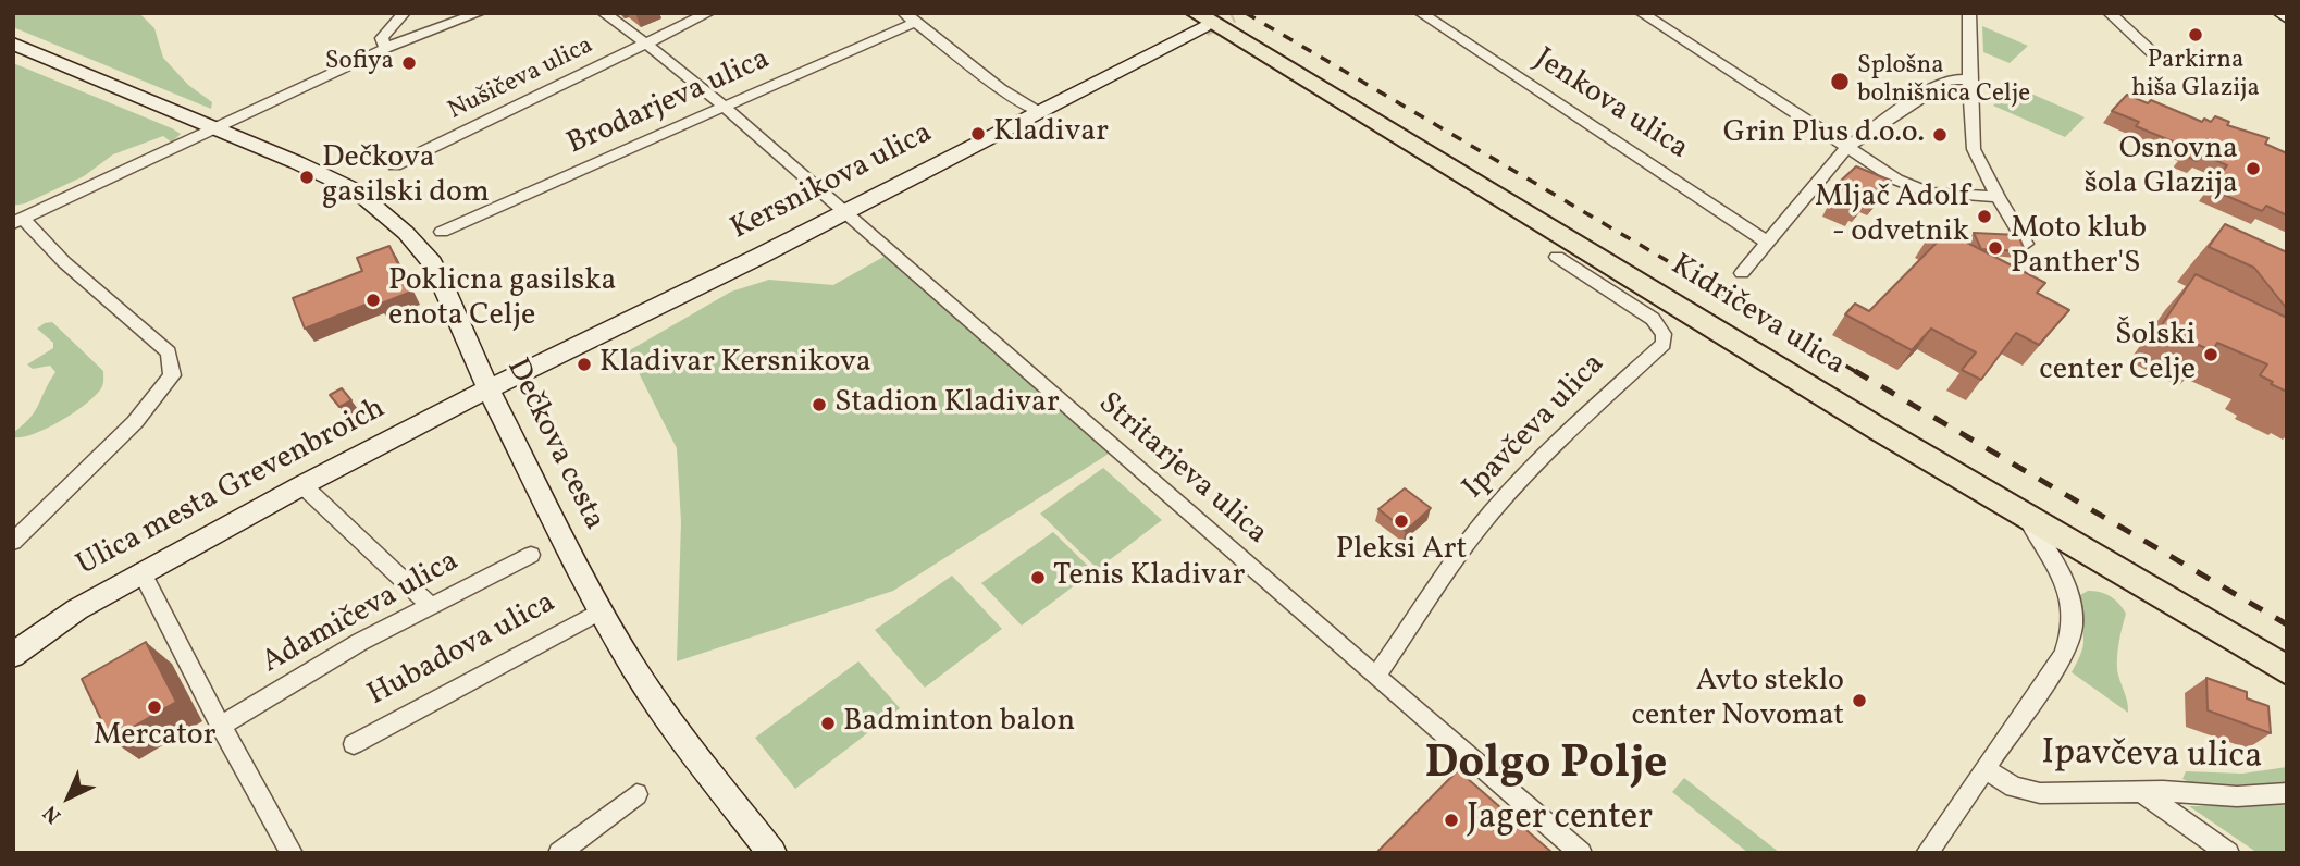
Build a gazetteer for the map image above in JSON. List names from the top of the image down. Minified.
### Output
{"streets":{"main road":["Kidričeva ulica"],"street":["Nušičeva ulica","Brodarjeva ulica","Jenkova ulica","Kersnikova ulica","Ipavčeva ulica","Dečkova cesta","Stritarjeva ulica","Ulica mesta Grevenbroich","Adamičeva ulica","Hubadova ulica"]},"crossings":[["Nušičeva ulica","Stritarjeva ulica"],["Brodarjeva ulica","Stritarjeva ulica"],["Kersnikova ulica","Kidričeva ulica"],["Kersnikova ulica","Dečkova cesta"],["Kersnikova ulica","Stritarjeva ulica"],["Kersnikova ulica","Ulica mesta Grevenbroich"],["Ipavčeva ulica","Stritarjeva ulica"],["Dečkova cesta","Ulica mesta Grevenbroich"],["Dečkova cesta","Hubadova ulica"]],"districts":["Dolgo Polje"],"places":["Parkirna hiša Glazija","Sofiya","Splošna bolnišnica Celje","Kladivar","Grin Plus d.o.o.","Osnovna šola Glazija","Dečkova gasilski dom","Mljač Adolf - odvetnik","Moto klub Panther'S","Poklicna gasilska enota Celje","Šolski center Celje","Kladivar Kersnikova","Stadion Kladivar","Pleksi Art","Tenis Kladivar","Avto steklo center Novomat","Mercator","Badminton balon","Jager center"],"north":"bottom left"}
